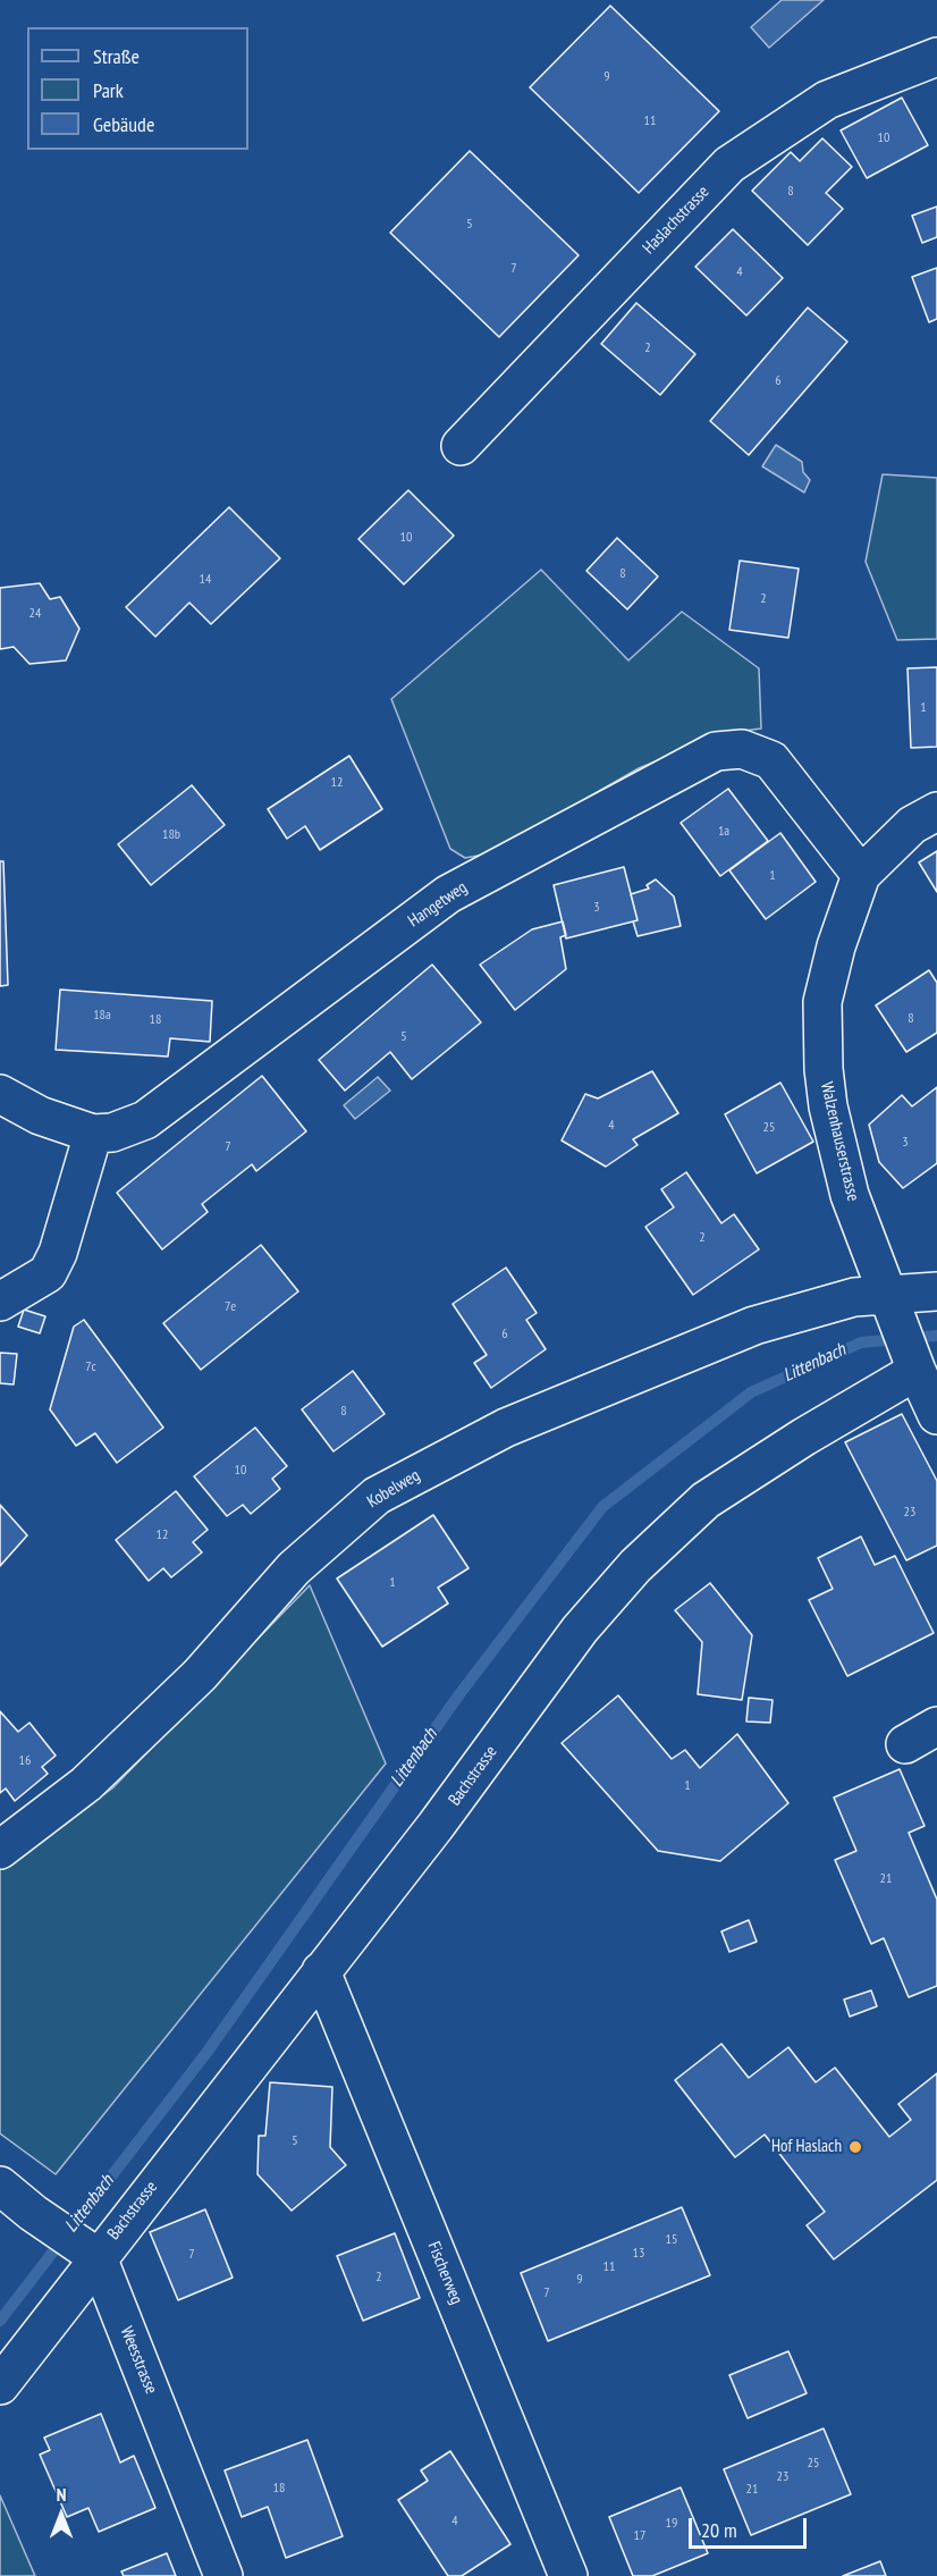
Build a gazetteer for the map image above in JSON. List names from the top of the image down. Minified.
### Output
{"streets":{"street":["Haslachstrasse","Hangetweg","Walzenhauserstrasse","Kobelweg","Bachstrasse","Fischerweg","Weesstrasse"]},"crossings":[["Hangetweg","Walzenhauserstrasse"],["Walzenhauserstrasse","Kobelweg"],["Walzenhauserstrasse","Bachstrasse"],["Bachstrasse","Fischerweg"],["Bachstrasse","Weesstrasse"]],"water":["Littenbach"],"places":["Hof Haslach"],"house_numbers":["9","11","10","8","5","7","4","2","6","10","8","14","2","24","1","12","1a","18b","1","3","18a","8","18","5","4","25","3","7","2","7e","6","7c","8","10","23","12","1","16","1","21","5","15","13","7","11","2","9","7","25","23","18","21","4","19","17"],"legend":["Straße","Park","Gebäude"],"scale_bar":"20 m","north":"top"}
